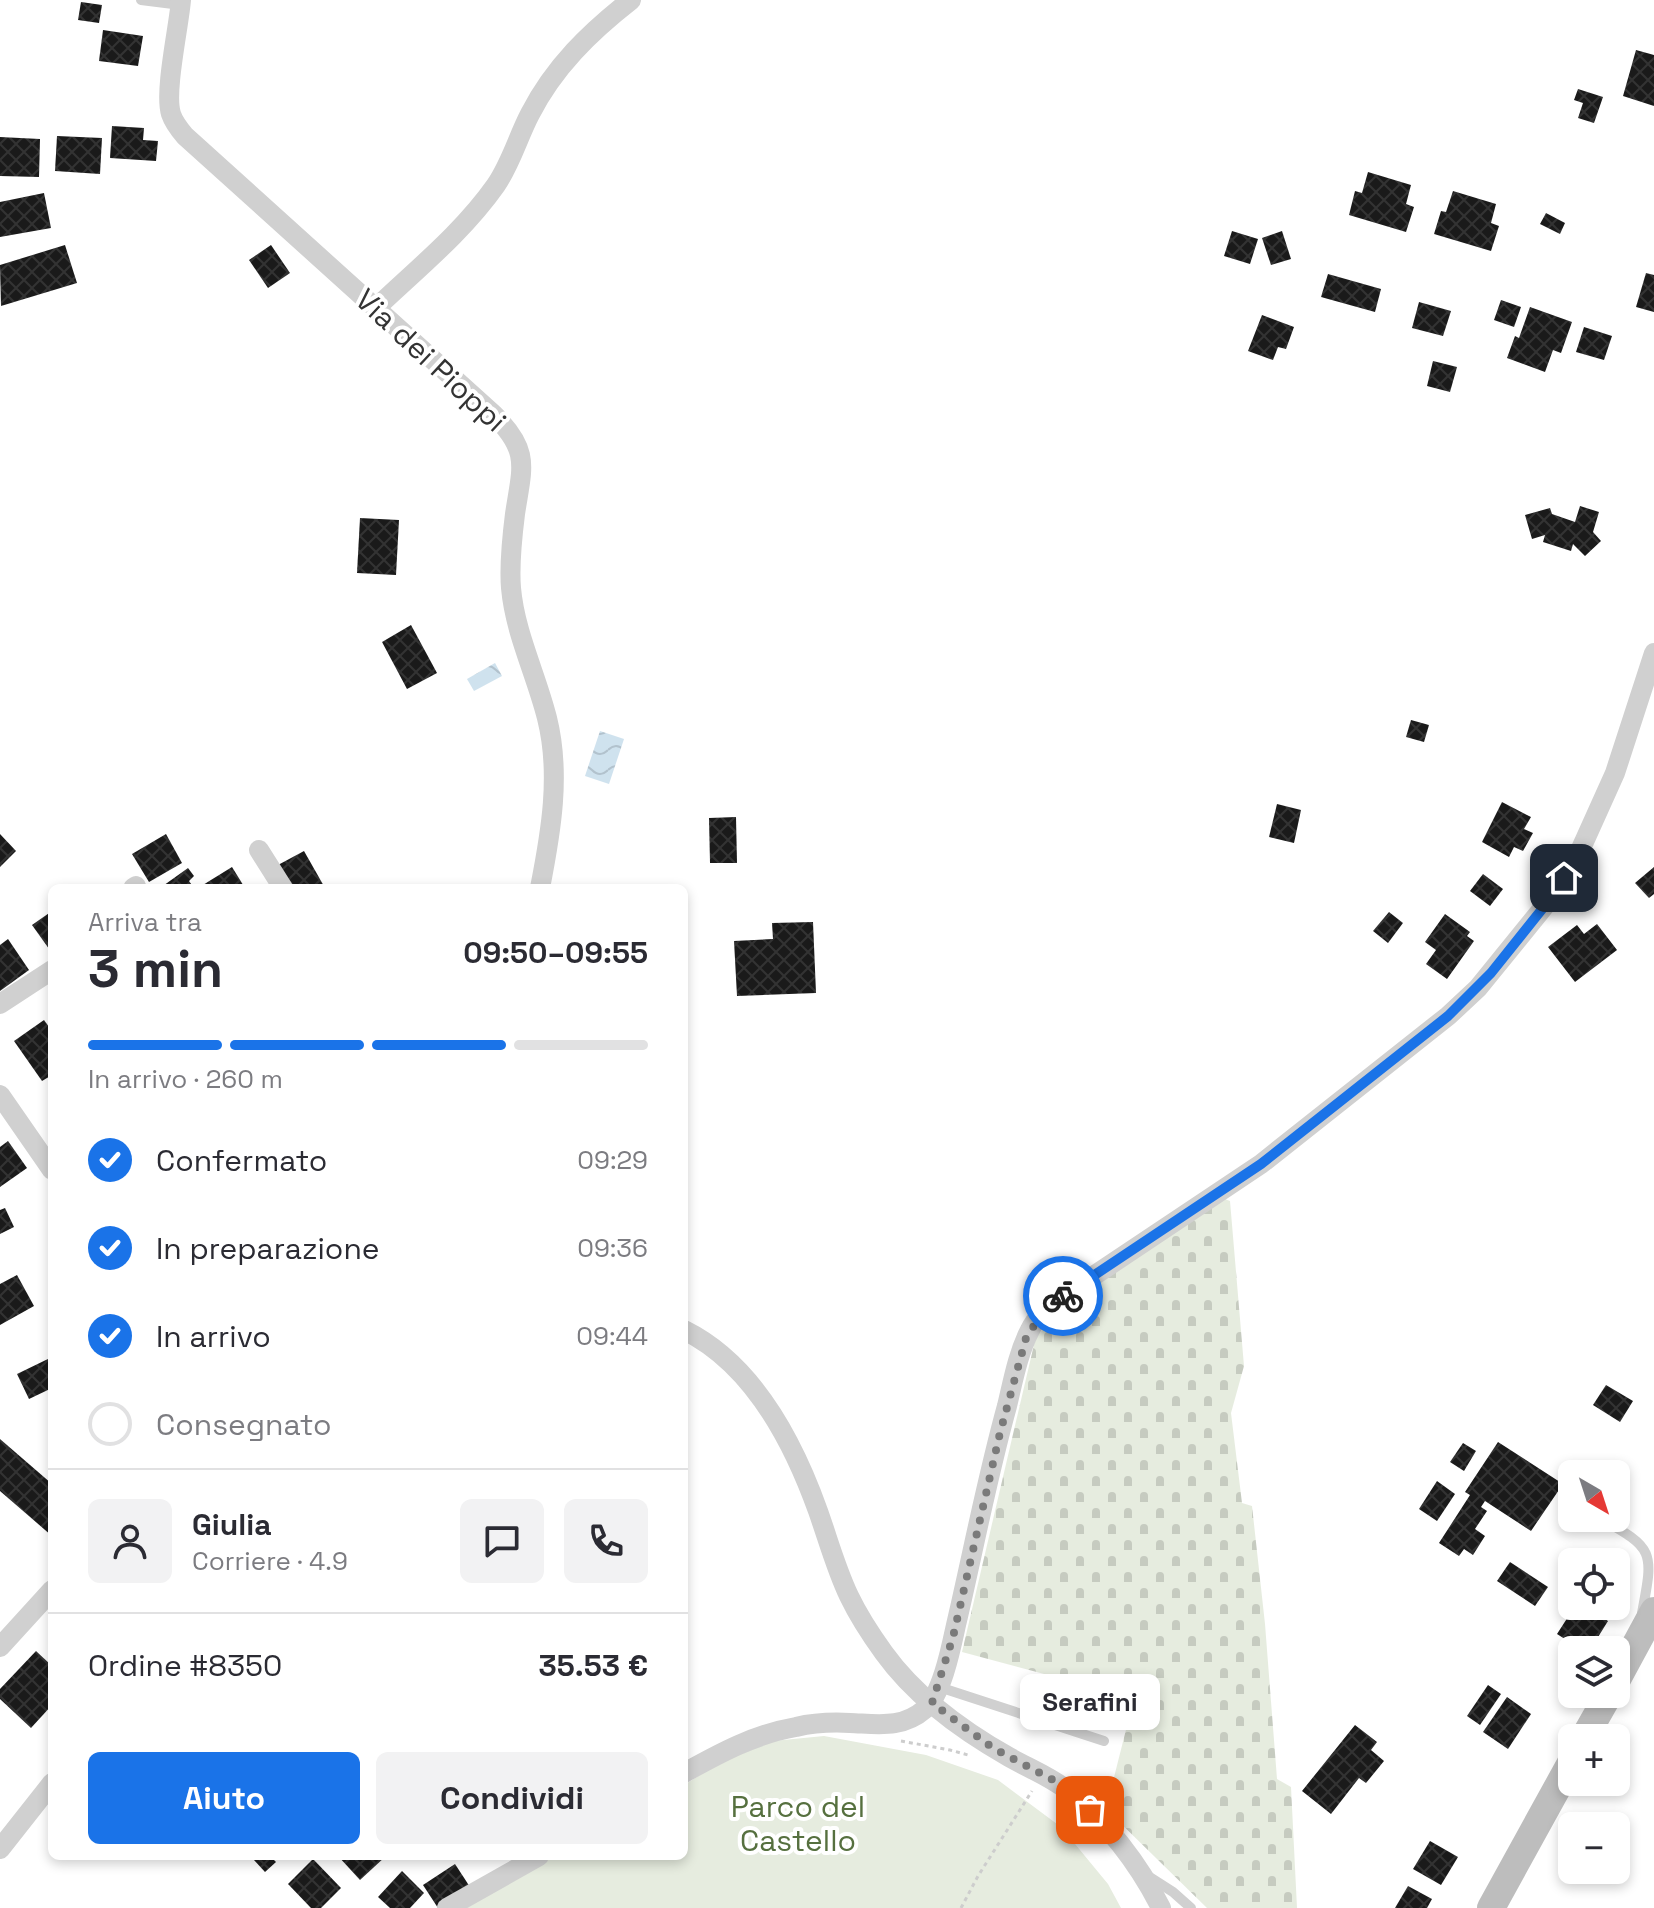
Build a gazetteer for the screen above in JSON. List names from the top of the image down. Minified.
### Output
{"streets":{"street":["Via dei Pioppi"]},"parks":["Parco del Castello"],"places":["Serafini"],"north":"bottom right","page":{"heading":["3 min","Arriva tra","09:50–09:55"],"panel":["Giulia","Corriere · 4.9","Ordine #8350","35.53 €"],"bar":"In arrivo · 260 m","list":[["Confermato","09:29"],["In preparazione","09:36"],["In arrivo","09:44"],"Consegnato"],"map_buttons":["+","−"],"bubble":"Serafini","buttons":["Aiuto","Condividi"]}}
